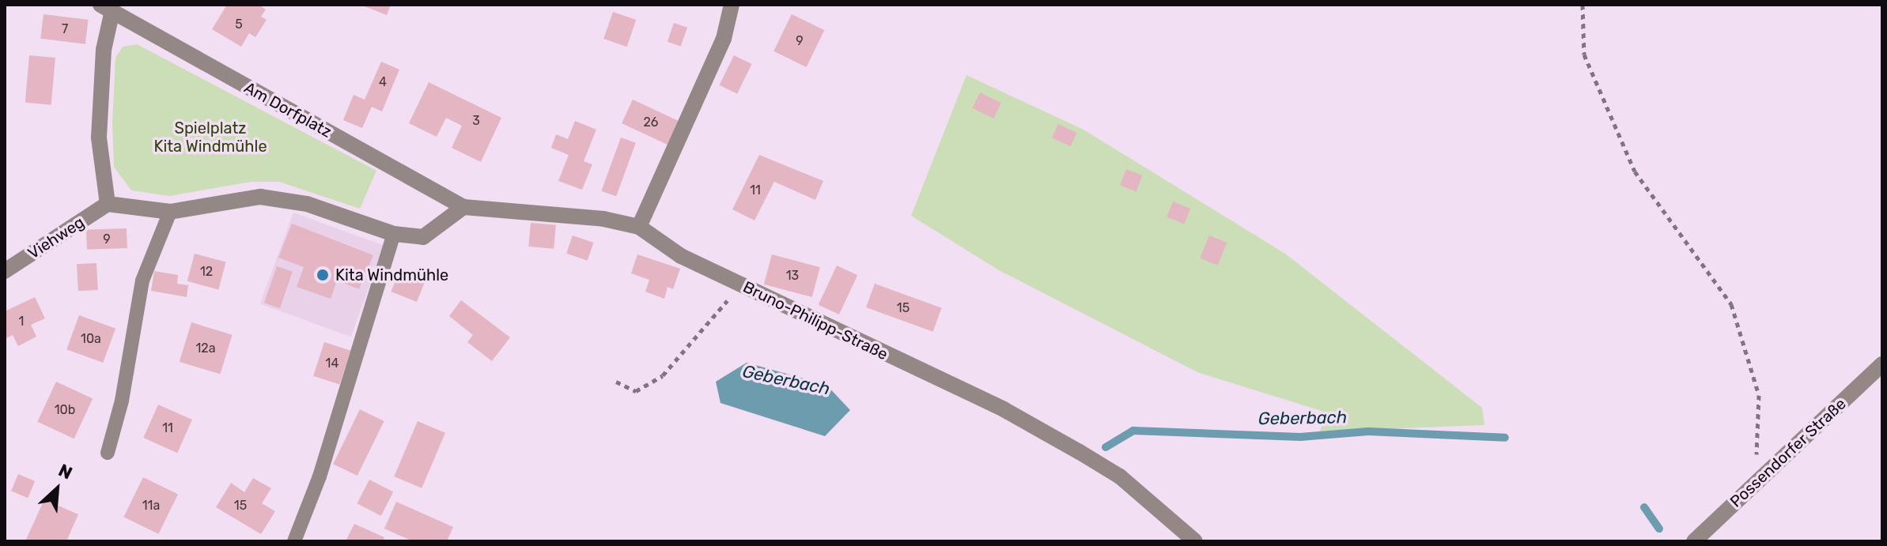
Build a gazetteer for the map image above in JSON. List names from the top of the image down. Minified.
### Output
{"streets":{"street":["Am Dorfplatz","Viehweg","Bruno-Philipp-Straße","Possendorfer Straße"]},"crossings":[["Am Dorfplatz","Viehweg"],["Am Dorfplatz","Bruno-Philipp-Straße"]],"water":["Geberbach"],"parks":["Spielplatz Kita Windmühle"],"places":["Kita Windmühle"],"house_numbers":["5","7","9","4","3","26","11","9","12","13","15","1","10a","12a","14","10b","11","11a","15"],"north":"top right"}
